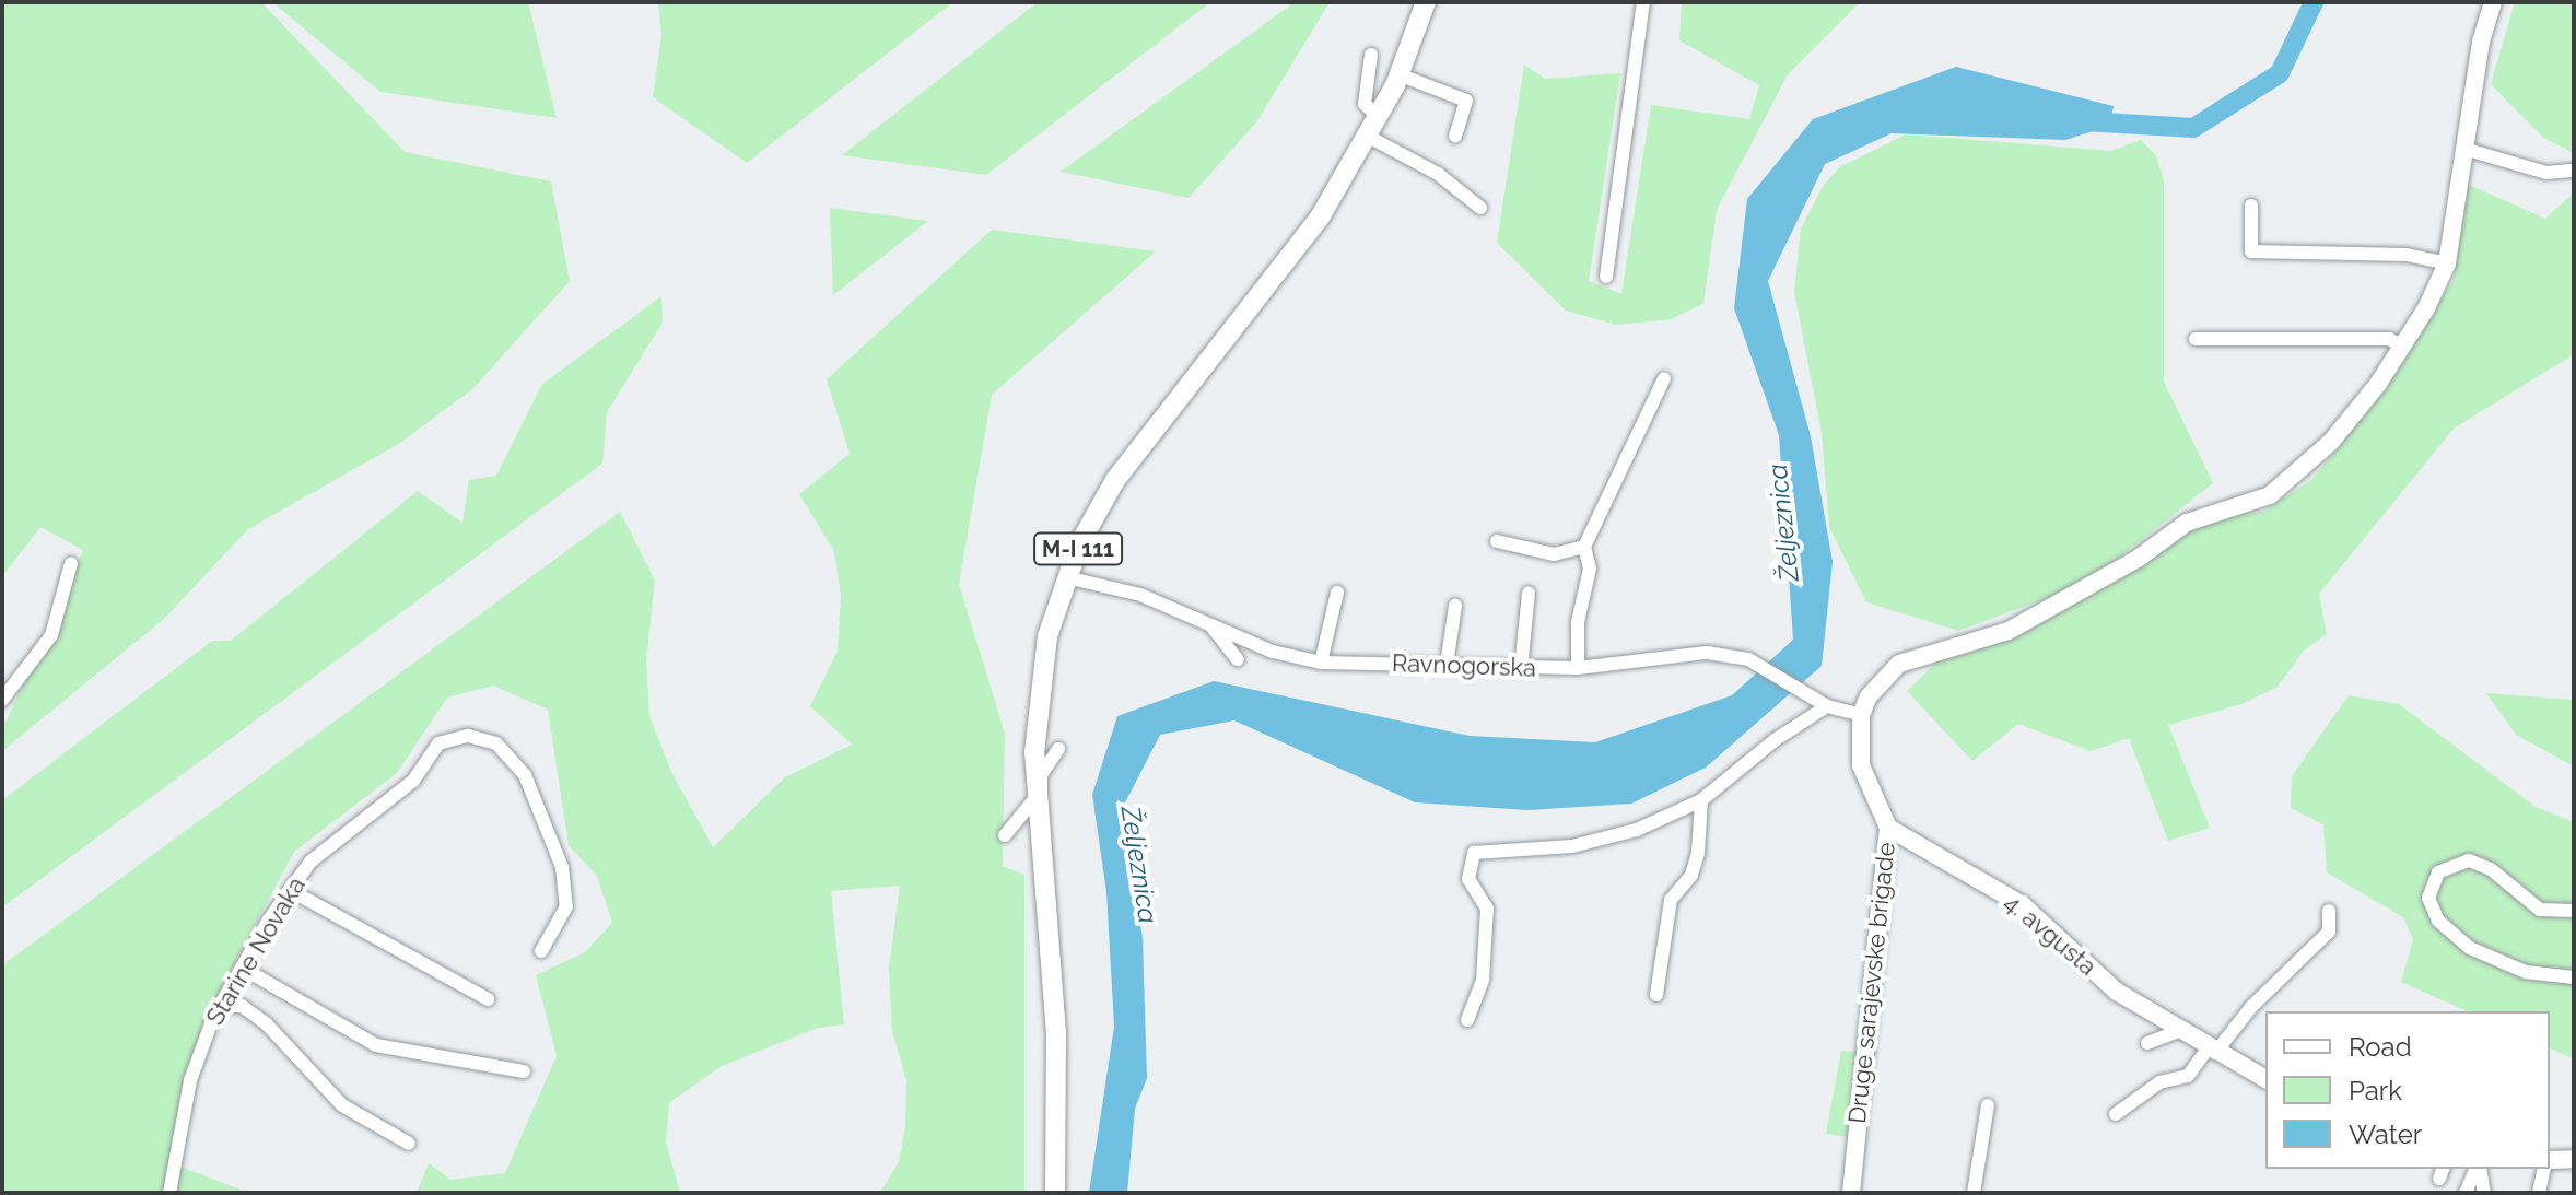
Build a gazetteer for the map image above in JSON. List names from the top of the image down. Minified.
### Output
{"streets":{"main road":["M-I 111"],"street":["Ravnogorska","4. avgusta","Starine Novaka","Druge sarajevske brigade"]},"crossings":[["M-I 111","Ravnogorska"],["Ravnogorska","Druge sarajevske brigade"],["4. avgusta","Druge sarajevske brigade"]],"water":["Željeznica"],"legend":["Road","Park","Water"]}
